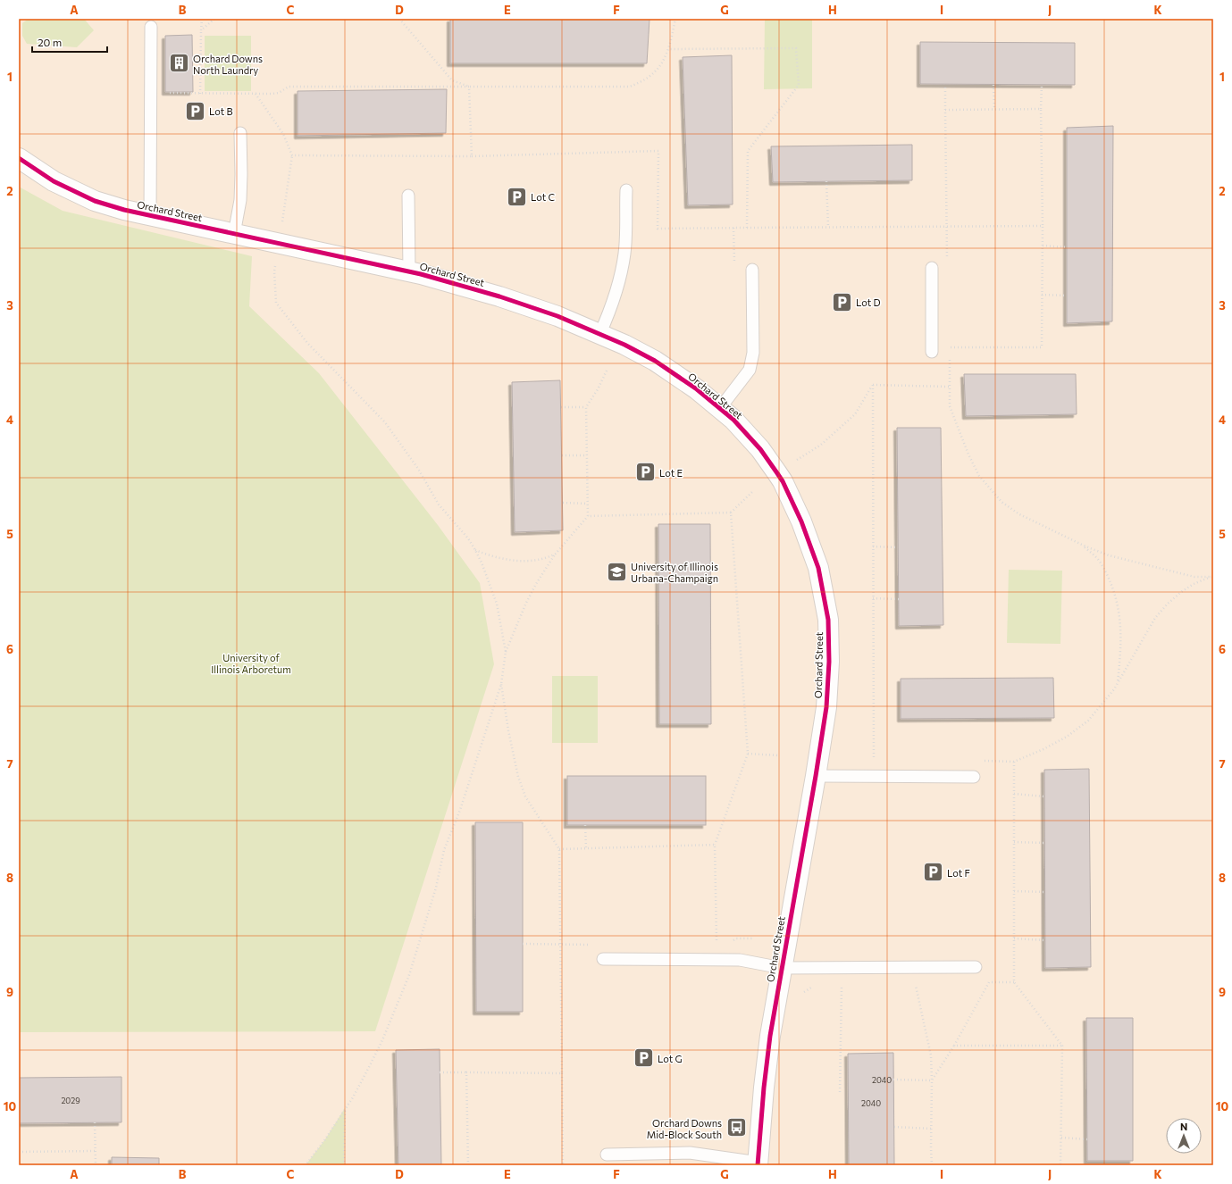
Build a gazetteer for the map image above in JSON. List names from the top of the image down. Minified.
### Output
{"streets":{"street":["Orchard Street"]},"parks":["University of Illinois Arboretum"],"places":{"building":["Orchard Downs North Laundry"],"parking":["Lot B","Lot C","Lot D","Lot E","Lot F","Lot G"],"school or university":["University of Illinois Urbana-Champaign"],"bus stop":["Orchard Downs Mid-Block South"]},"house_numbers":["2040","2029","2040"],"scale_bar":"20 m","north":"top","grid":{"columns":["A","B","C","D","E","F","G","H","I","J","K"],"rows":["1","2","3","4","5","6","7","8","9","10"]}}
